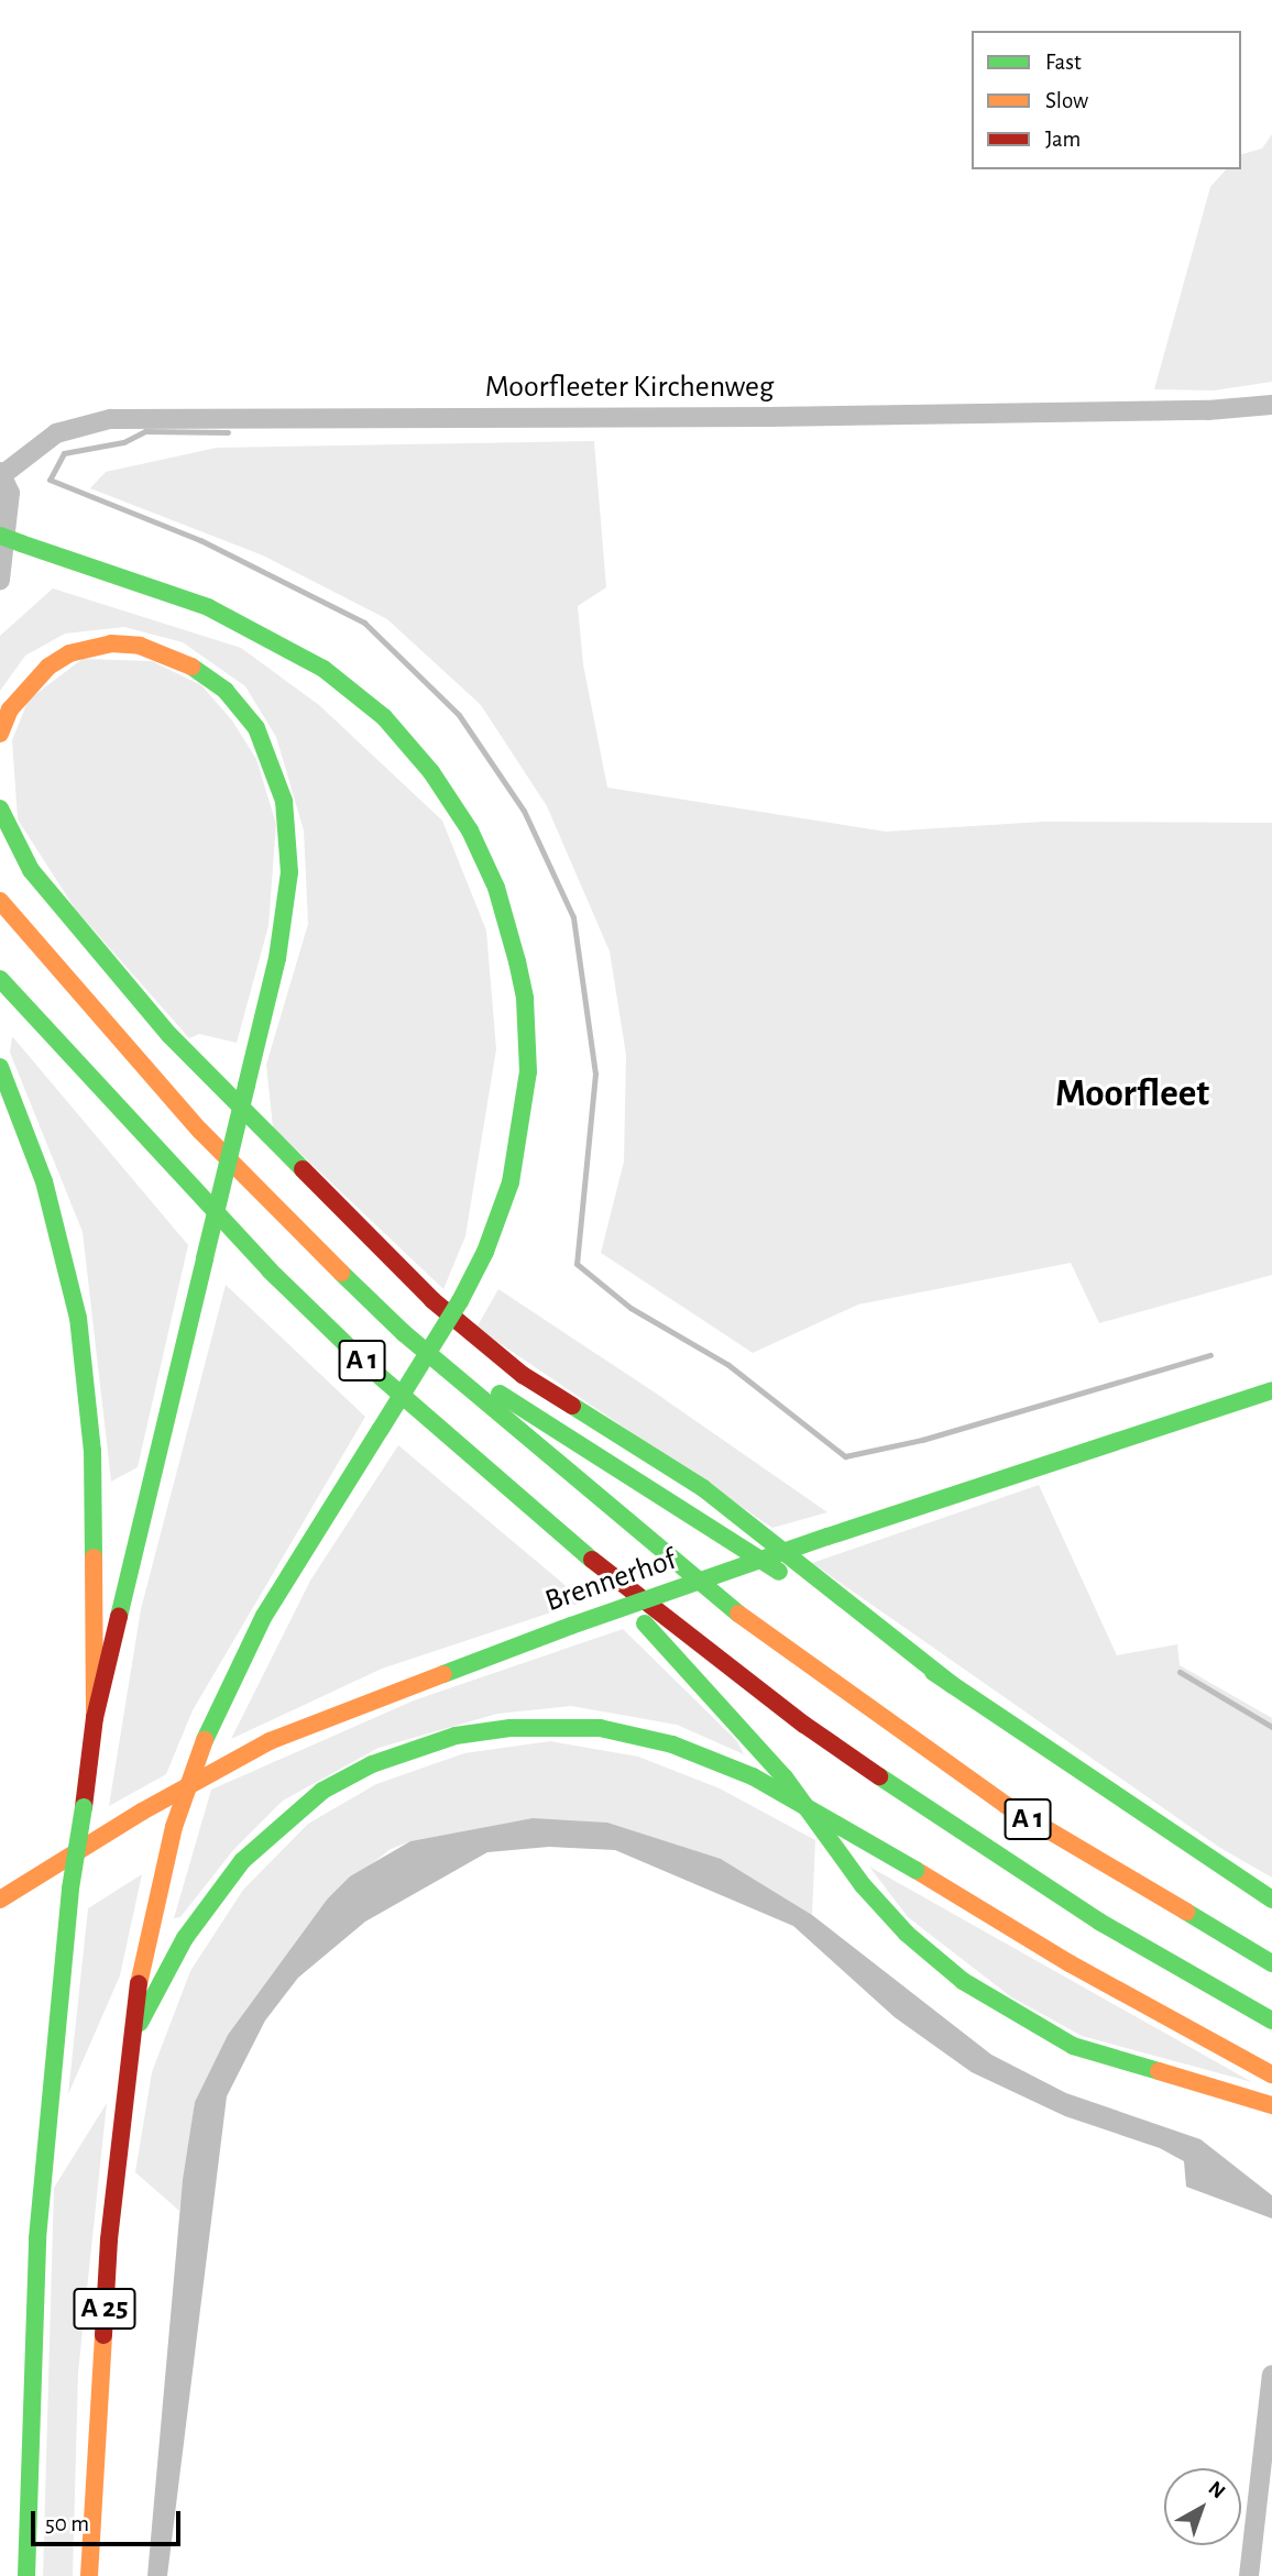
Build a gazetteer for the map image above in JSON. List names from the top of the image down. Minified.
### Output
{"streets":{"main road":["A 1","Brennerhof","A 25"],"street":["Moorfleeter Kirchenweg"]},"districts":["Moorfleet"],"legend":["Fast","Slow","Jam"],"scale_bar":"50 m","north":"top right"}
